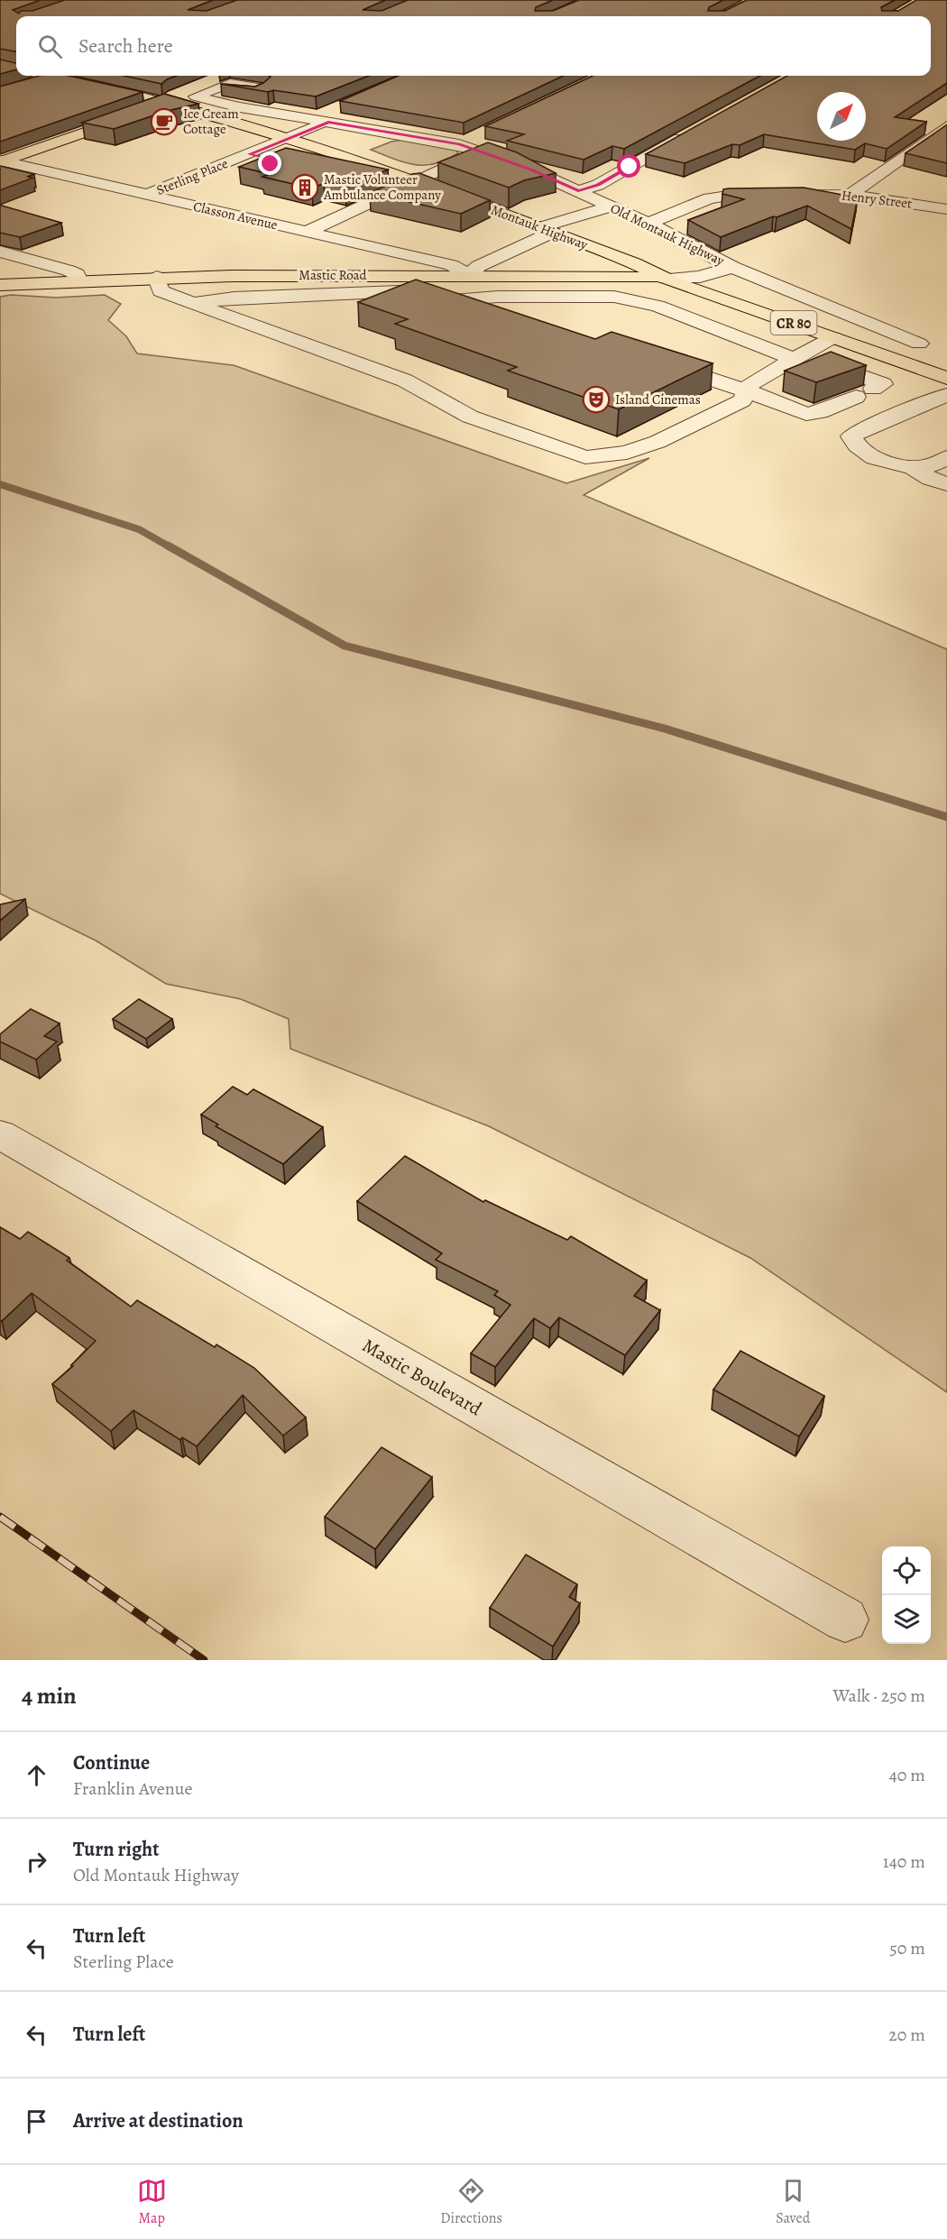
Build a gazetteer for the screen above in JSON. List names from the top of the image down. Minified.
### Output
{"streets":{"main road":["Montauk Highway","Mastic Road","CR 80"],"street":["Sterling Place","Henry Street","Classon Avenue","Old Montauk Highway","Mastic Boulevard"]},"crossings":[["Sterling Place","Classon Avenue"],["Sterling Place","Montauk Highway"],["Sterling Place","Old Montauk Highway"],["Henry Street","Old Montauk Highway"],["Classon Avenue","Mastic Road"],["Montauk Highway","Old Montauk Highway"],["Montauk Highway","Mastic Road"],["Old Montauk Highway","Mastic Road"]],"places":{"cafe":["Ice Cream Cottage"],"building":["Mastic Volunteer Ambulance Company"],"theatre":["Island Cinemas"]},"north":"top right","page":{"search":"Search here","heading":["4 min","Walk · 250 m"],"list":[["Continue","Franklin Avenue","40 m"],["Turn right","Old Montauk Highway","140 m"],["Turn left","Sterling Place","50 m"],["Turn left","20 m"],"Arrive at destination"],"nav":["Map","Directions","Saved"]}}
